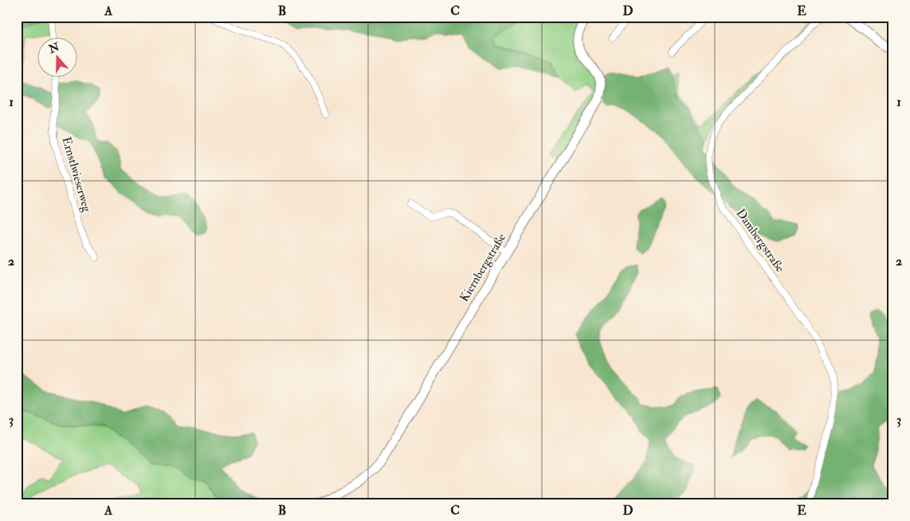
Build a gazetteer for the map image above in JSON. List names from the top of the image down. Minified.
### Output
{"streets":{"street":["Ernstlwieserweg","Dambergstraße","Kiernbergstraße"]},"north":"top","grid":{"columns":["A","B","C","D","E"],"rows":["1","2","3"]}}
